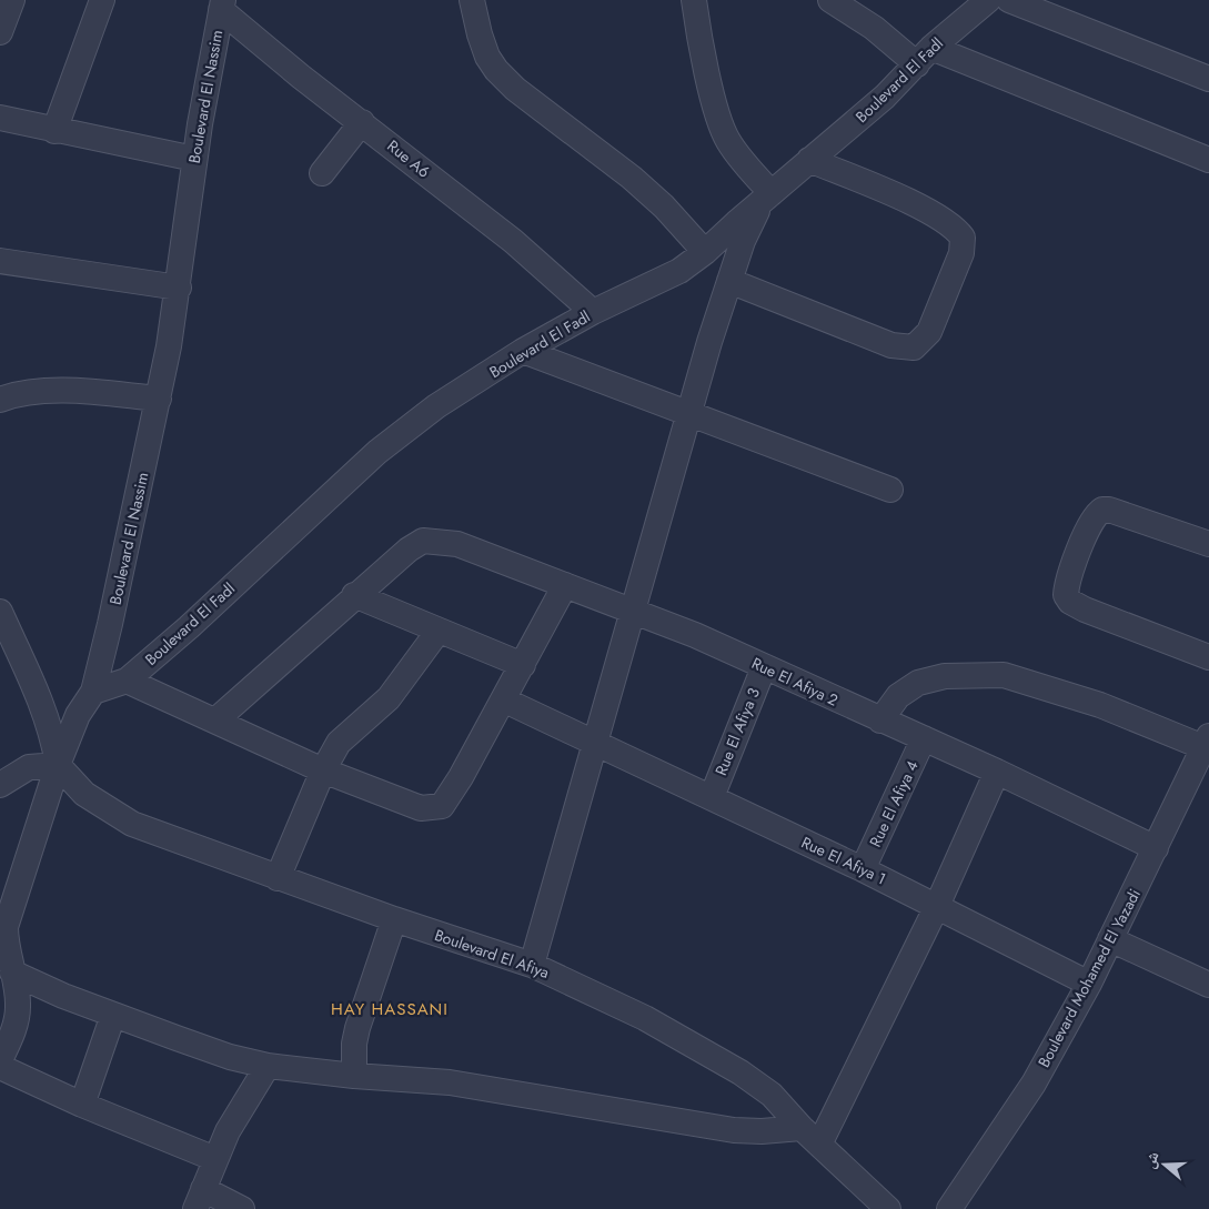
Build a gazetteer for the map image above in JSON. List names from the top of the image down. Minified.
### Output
{"streets":{"street":["Boulevard El Fadl","Boulevard El Nassim","Rue A6","Rue El Afiya 2","Rue El Afiya 3","Rue El Afiya 4","Rue El Afiya 1","Boulevard El Afiya","Boulevard Mohamed El Yazadi"]},"crossings":[["Boulevard El Fadl","Boulevard El Nassim"],["Boulevard El Fadl","Rue A6"],["Boulevard El Nassim","Rue A6"],["Boulevard El Nassim","Boulevard El Afiya"],["Rue El Afiya 2","Rue El Afiya 3"],["Rue El Afiya 2","Rue El Afiya 4"],["Rue El Afiya 2","Boulevard Mohamed El Yazadi"],["Rue El Afiya 3","Rue El Afiya 1"],["Rue El Afiya 4","Rue El Afiya 1"],["Rue El Afiya 1","Boulevard Mohamed El Yazadi"]],"districts":["HAY HASSANI"],"north":"left"}
